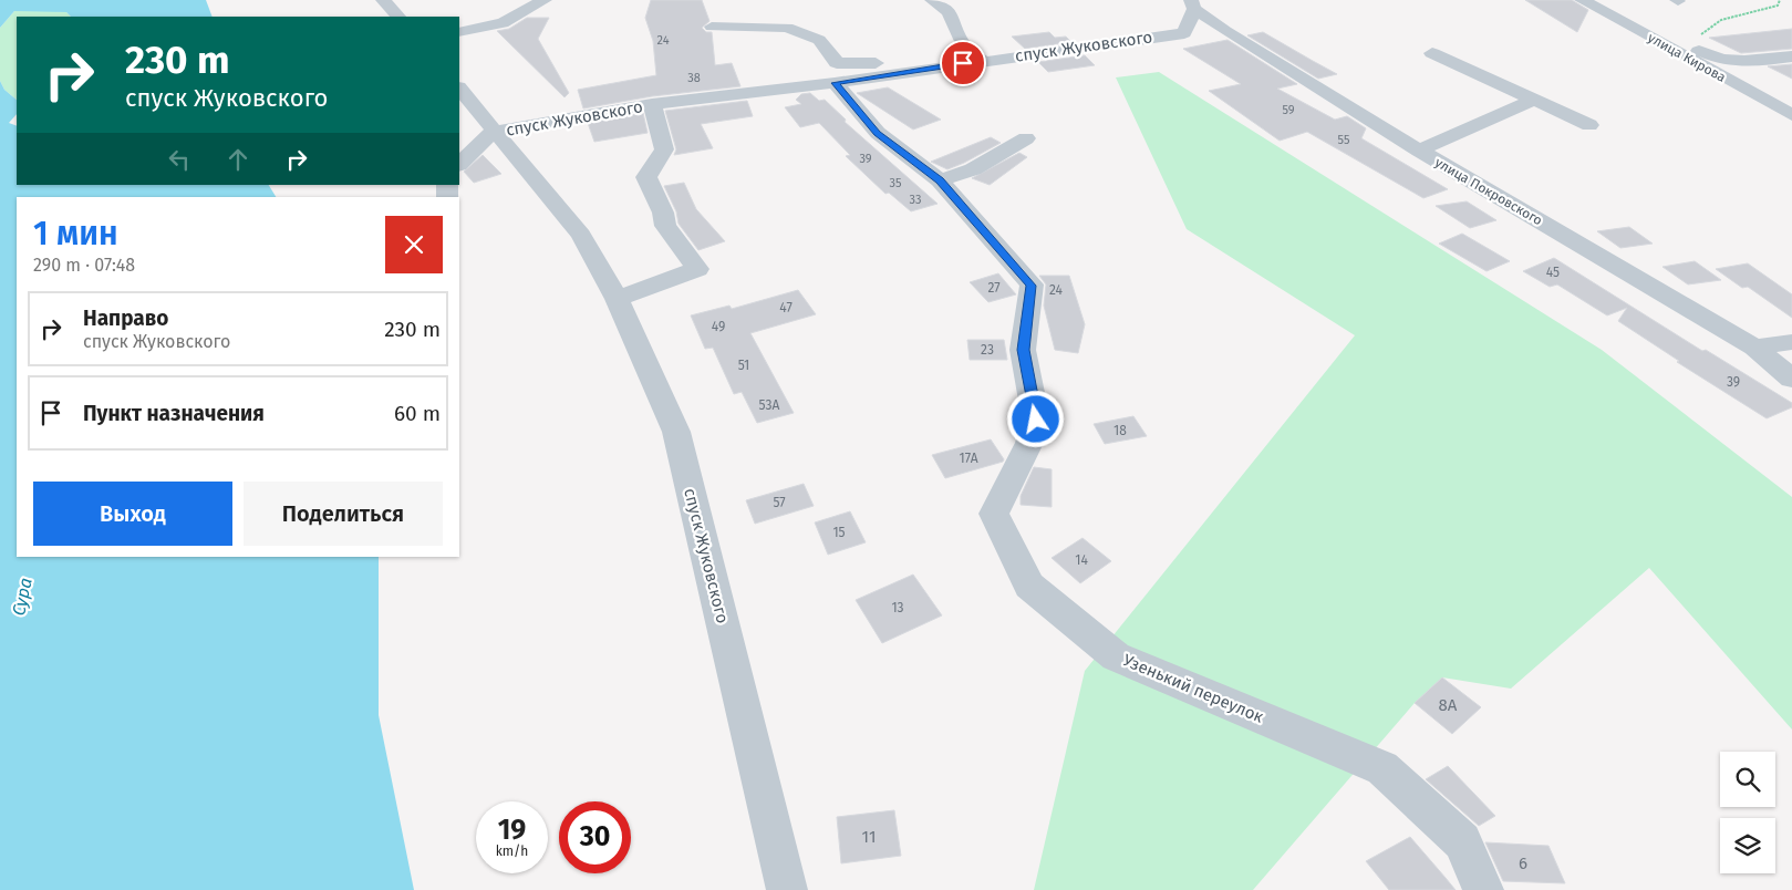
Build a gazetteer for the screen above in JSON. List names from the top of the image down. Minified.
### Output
{"streets":{"street":["спуск Жуковского","улица Кирова","улица Покровского","Узенький переулок"]},"crossings":[["спуск Жуковского","улица Покровского"],["спуск Жуковского","Узенький переулок"]],"water":["Сура"],"house_numbers":["24","38","59","55","39","35","33","45","27","24","47","49","23","51","39","53А","18","17А","57","15","14","13","8А","11","6"],"page":{"turn":["230 m","спуск Жуковского"],"heading":["1 мин","290 m · 07:48"],"list":[{"name":"Направо","note":"спуск Жуковского","value":"230 m"},{"name":"Пункт назначения","value":"60 m"}],"buttons":["Выход","Поделиться"],"speed":"19 km/h","limit":"30"}}
